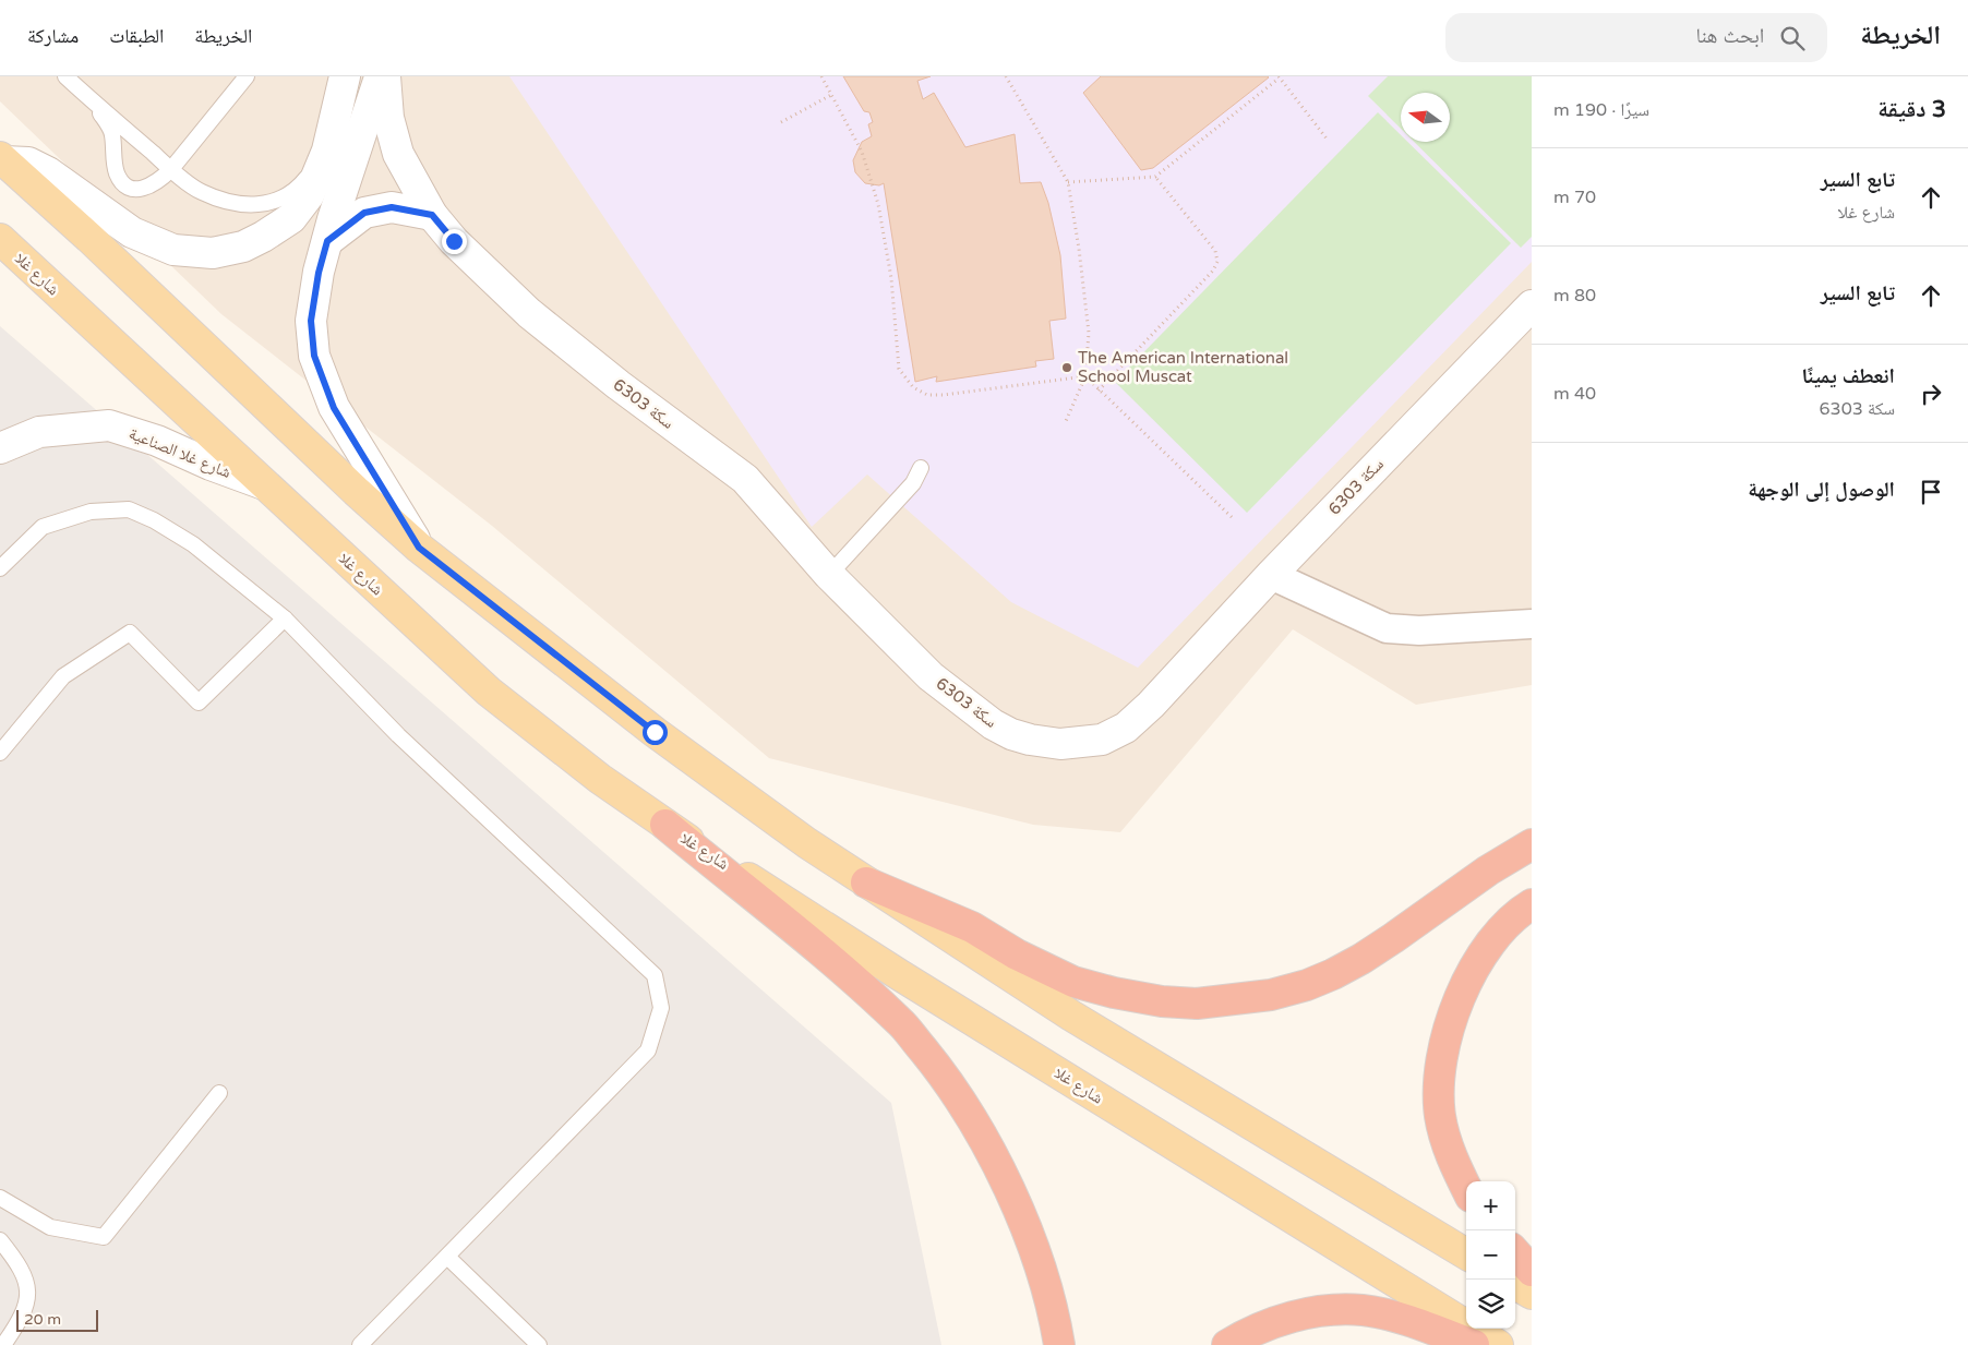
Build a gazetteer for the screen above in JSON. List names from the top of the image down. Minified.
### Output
{"streets":{"main road":["شارع غلا"],"street":["سكة 6303","شارع غلا الصناعية"]},"crossings":[["شارع غلا","شارع غلا الصناعية"]],"places":["The American International School Muscat"],"scale_bar":"20 m","north":"left","page":{"header":"الخريطة","search":"ابحث هنا","nav":["الخريطة","الطبقات","مشاركة"],"heading":["3 دقيقة","سيرًا · 190 m"],"list":[["تابع السير","شارع غلا","70 m"],["تابع السير","80 m"],["انعطف يمينًا","سكة 6303","40 m"],"الوصول إلى الوجهة"],"map_buttons":["+","−"],"scale":"20 m"}}
